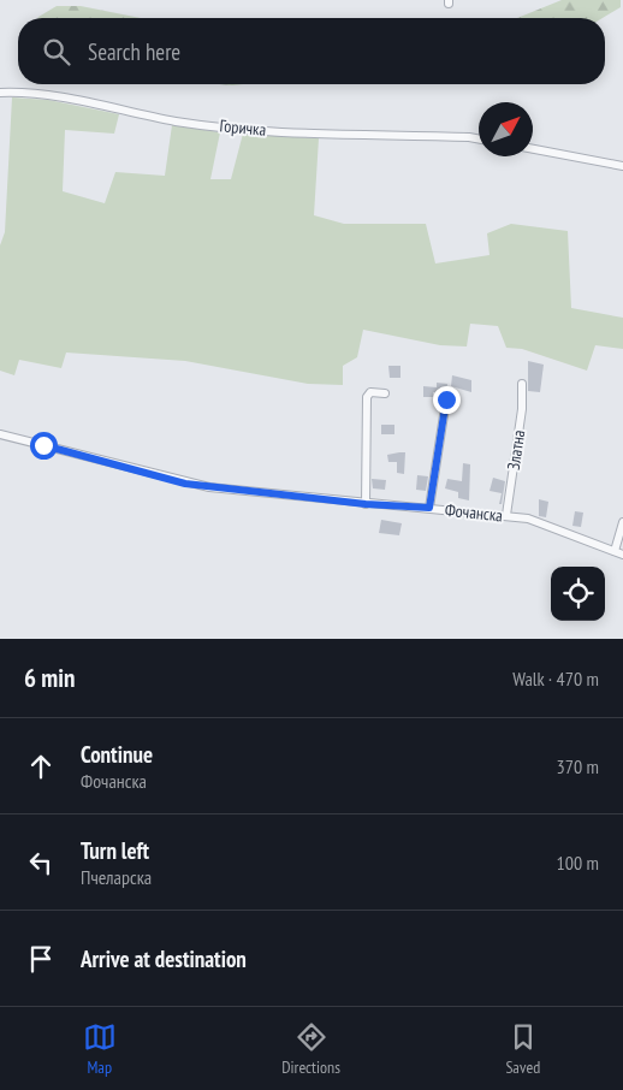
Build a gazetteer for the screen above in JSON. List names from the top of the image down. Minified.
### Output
{"streets":{"street":["Горичка","Златна","Фочанска"]},"crossings":[["Златна","Фочанска"]],"north":"top right","page":{"search":"Search here","heading":["6 min","Walk · 470 m"],"list":[["Continue","Фочанска","370 m"],["Turn left","Пчеларска","100 m"],"Arrive at destination"],"nav":["Map","Directions","Saved"]}}
